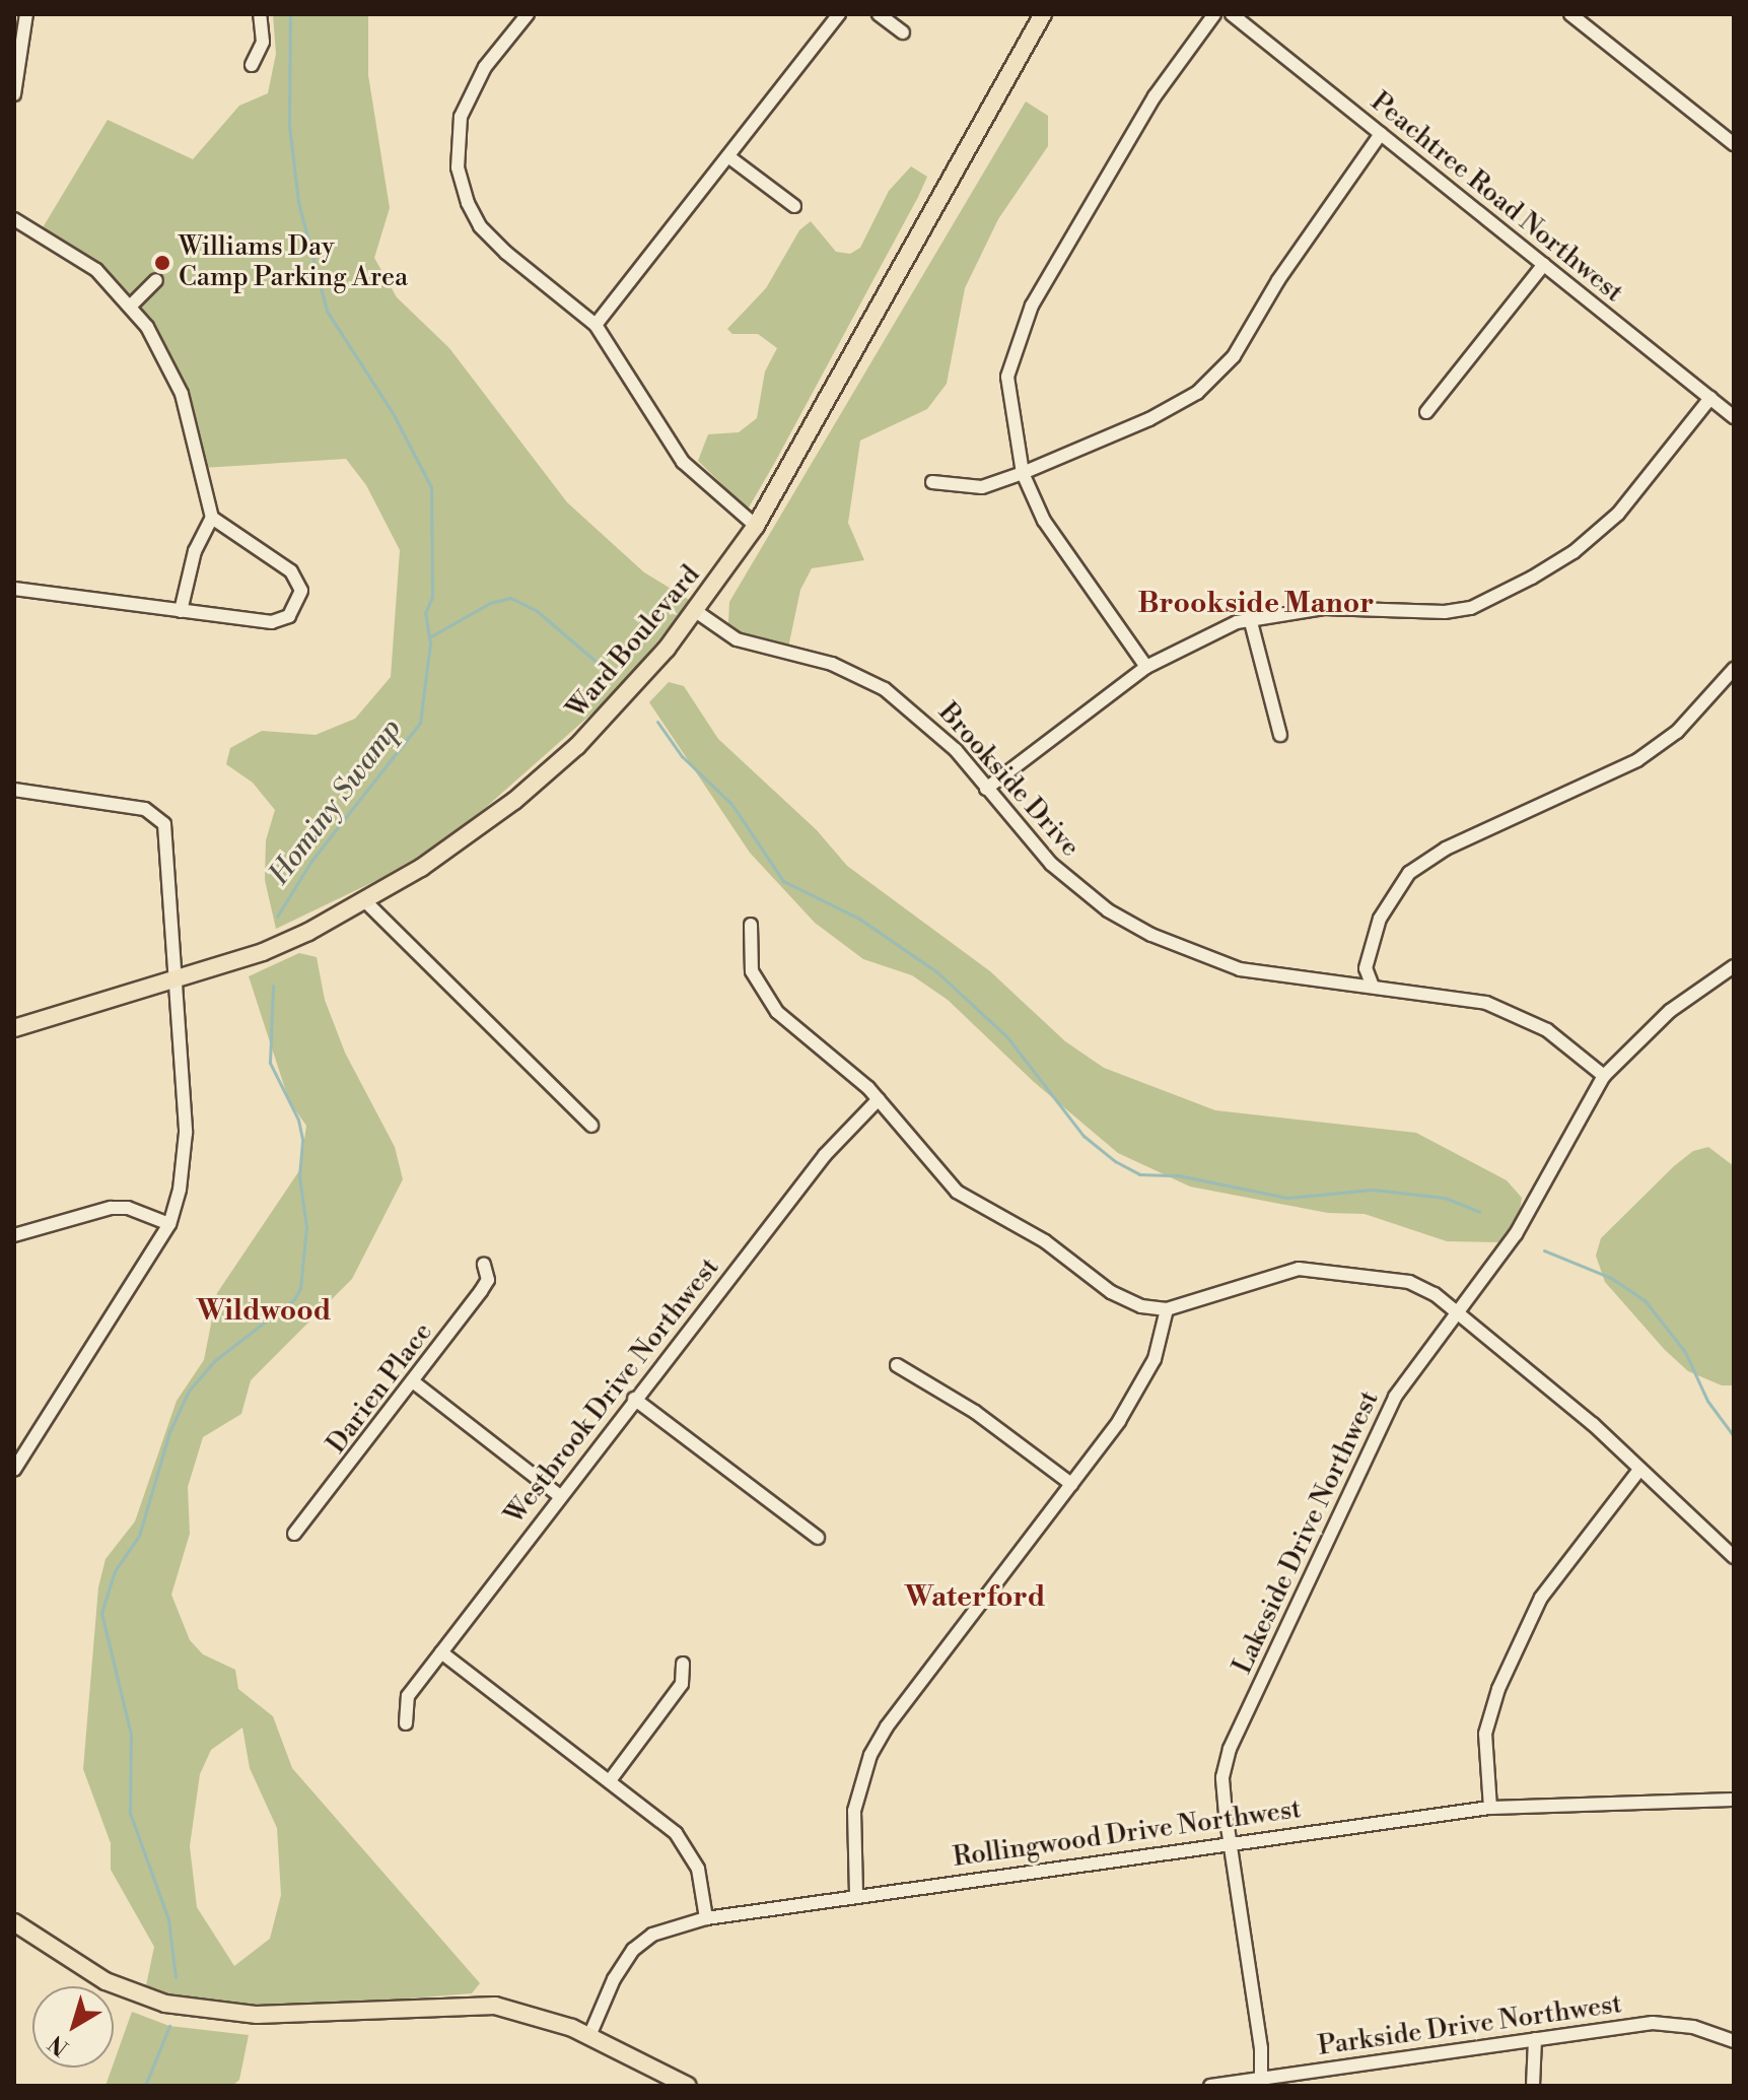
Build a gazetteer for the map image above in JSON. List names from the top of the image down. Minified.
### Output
{"streets":{"main road":["Ward Boulevard"],"street":["Peachtree Road Northwest","Brookside Drive","Darien Place","Westbrook Drive Northwest","Lakeside Drive Northwest","Rollingwood Drive Northwest","Parkside Drive Northwest"]},"crossings":[["Ward Boulevard","Brookside Drive"],["Brookside Drive","Lakeside Drive Northwest"],["Lakeside Drive Northwest","Rollingwood Drive Northwest"],["Lakeside Drive Northwest","Parkside Drive Northwest"]],"districts":["Brookside Manor","Wildwood","Waterford"],"water":["Hominy Swamp"],"places":["Williams Day Camp Parking Area"],"north":"bottom left"}
